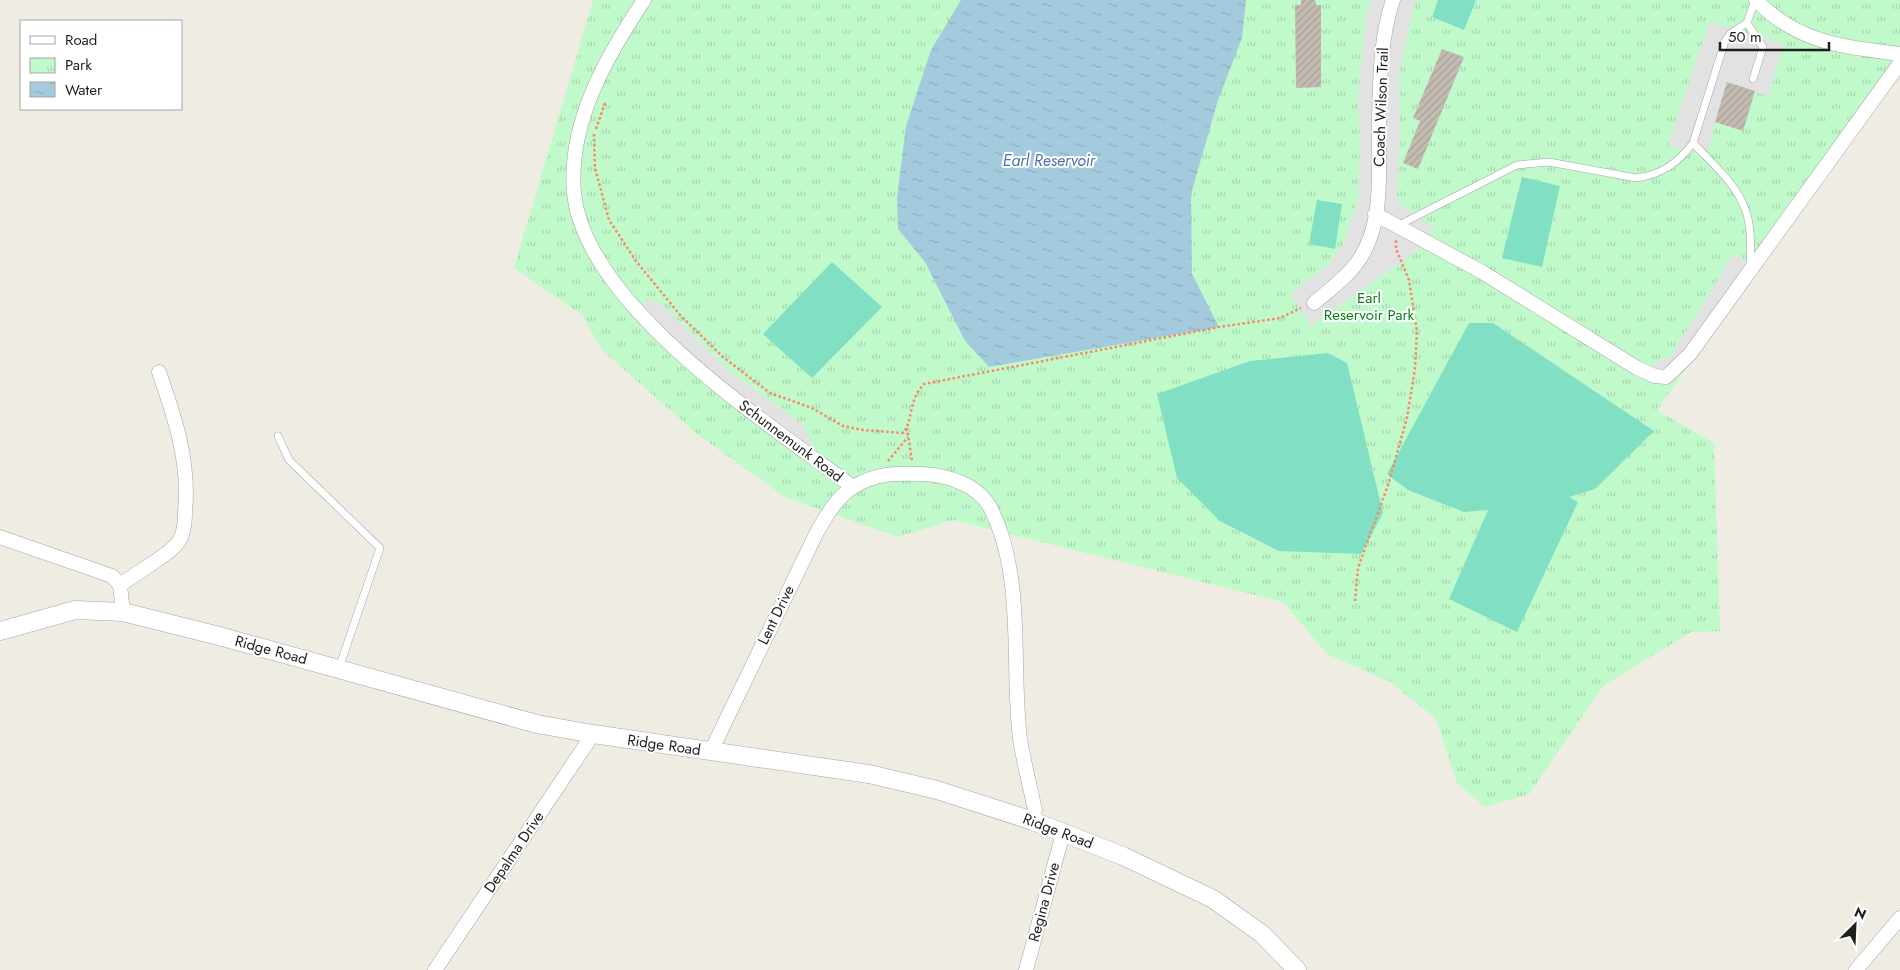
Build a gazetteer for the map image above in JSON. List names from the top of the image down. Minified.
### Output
{"streets":{"street":["Coach Wilson Trail","Schunnemunk Road","Lent Drive","Ridge Road","Depalma Drive","Regina Drive"]},"crossings":[["Schunnemunk Road","Lent Drive"],["Schunnemunk Road","Ridge Road"],["Lent Drive","Ridge Road"],["Ridge Road","Depalma Drive"],["Ridge Road","Regina Drive"]],"water":["Earl Reservoir"],"parks":["Earl Reservoir Park"],"legend":["Road","Park","Water"],"scale_bar":"50 m","north":"top right"}
